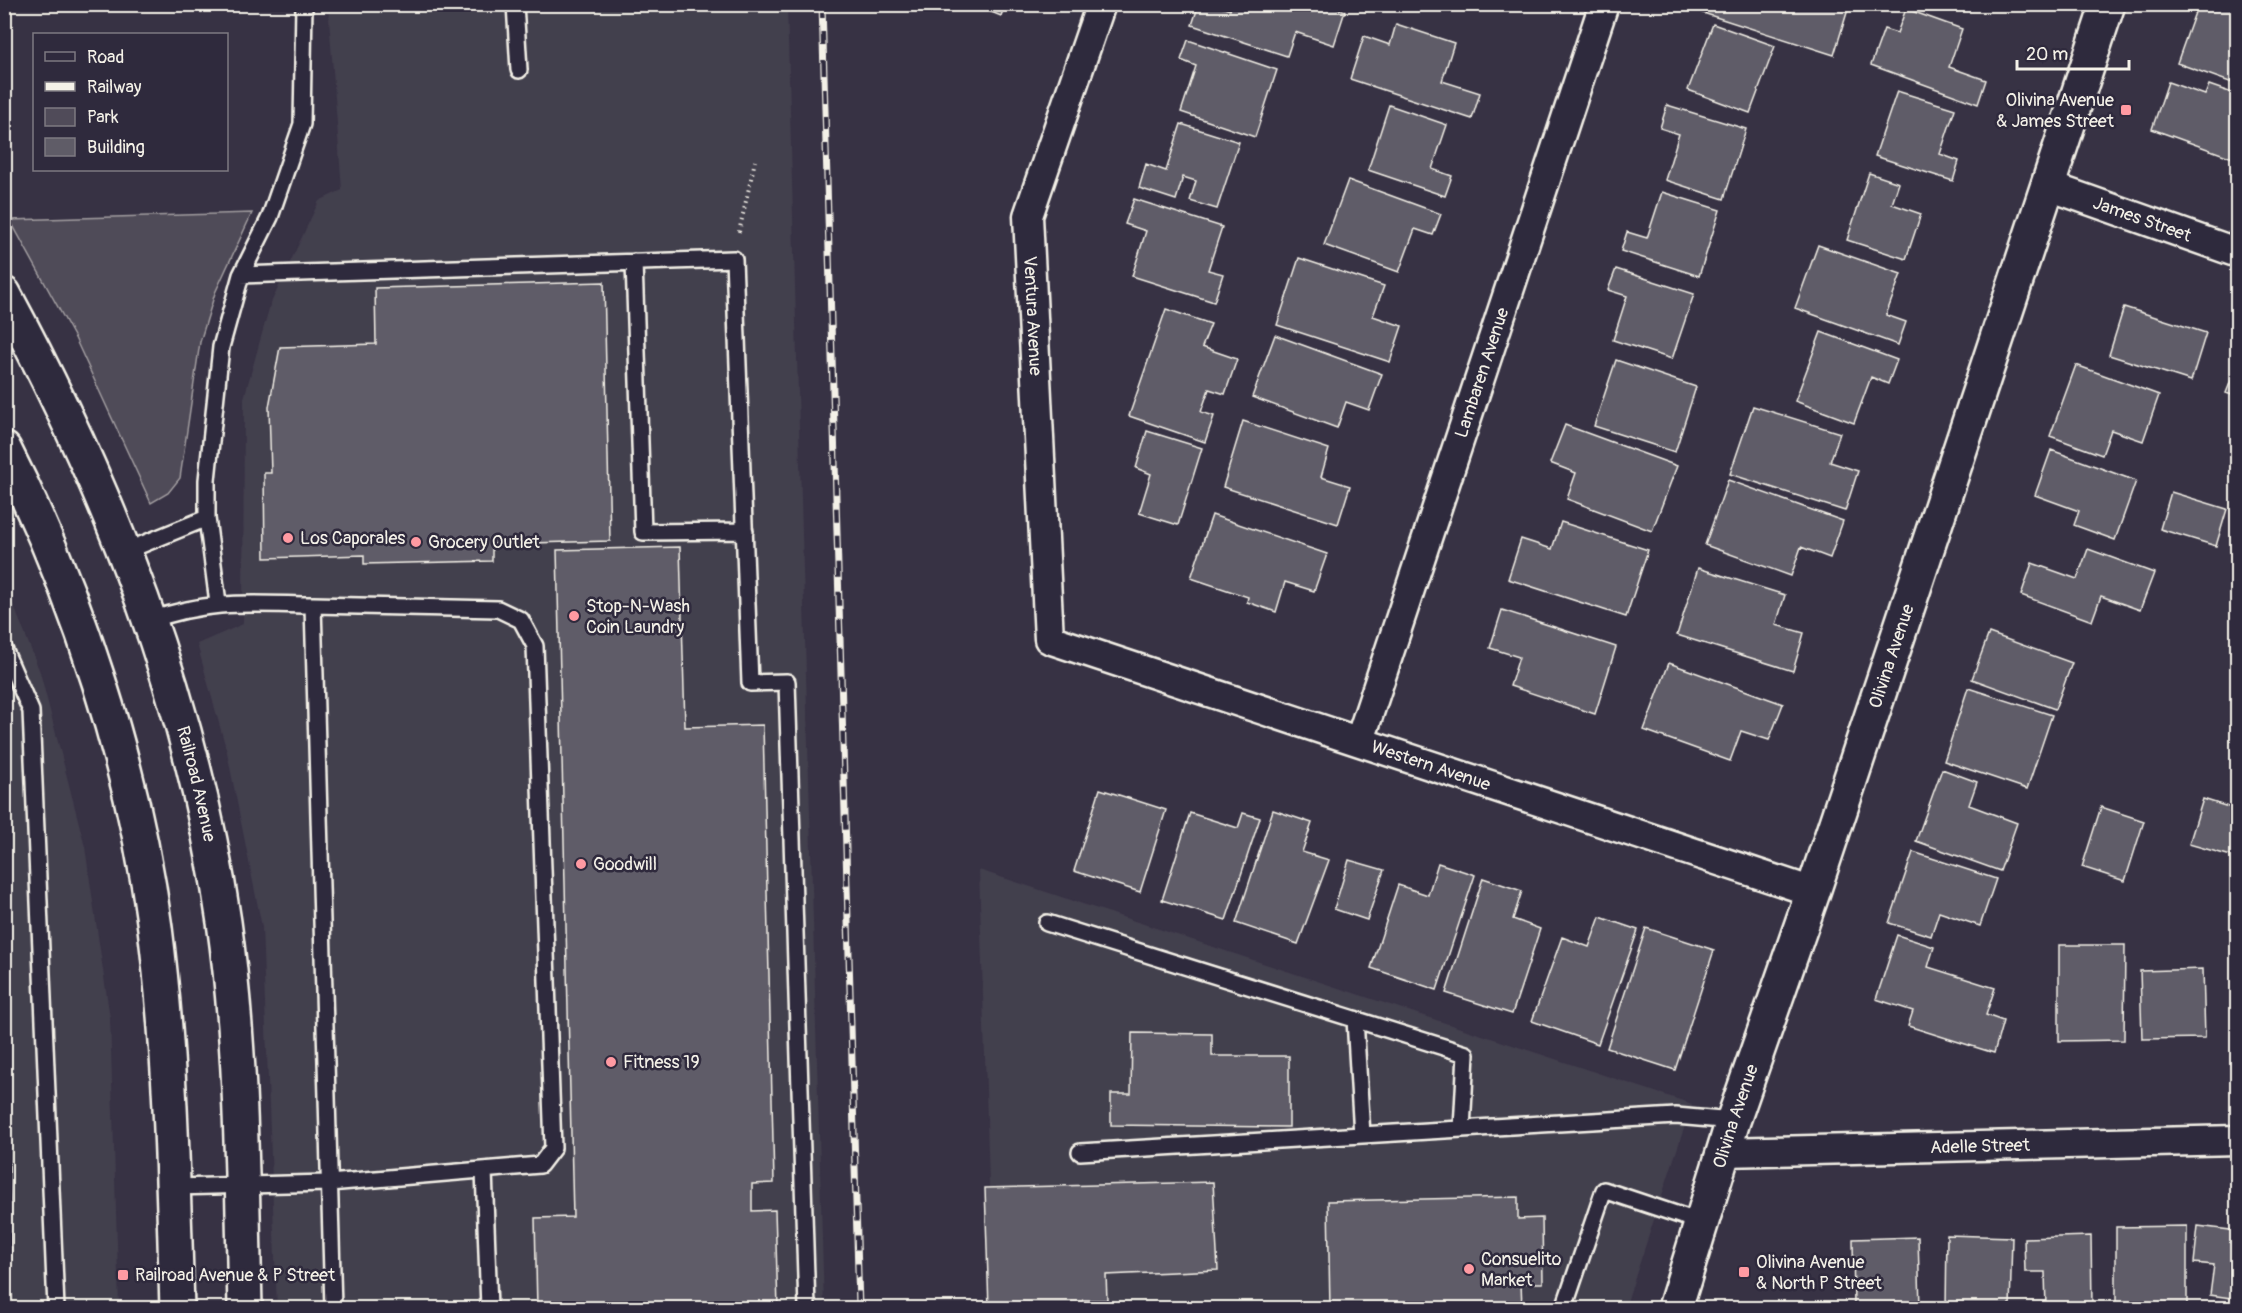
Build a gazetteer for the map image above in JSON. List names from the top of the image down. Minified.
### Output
{"streets":{"main road":["Olivina Avenue","Railroad Avenue"],"street":["James Street","Ventura Avenue","Lambaren Avenue","Western Avenue","Adelle Street"]},"crossings":[["James Street","Olivina Avenue"],["Ventura Avenue","Western Avenue"],["Lambaren Avenue","Western Avenue"],["Olivina Avenue","Western Avenue"],["Olivina Avenue","Adelle Street"]],"places":{"transit":["Olivina Avenue & James Street","Olivina Avenue & North P Street","Railroad Avenue & P Street"],"other":["Los Caporales","Grocery Outlet","Stop-N-Wash Coin Laundry","Goodwill","Fitness 19","Consuelito Market"]},"legend":["Road","Railway","Park","Building"],"scale_bar":"20 m"}
